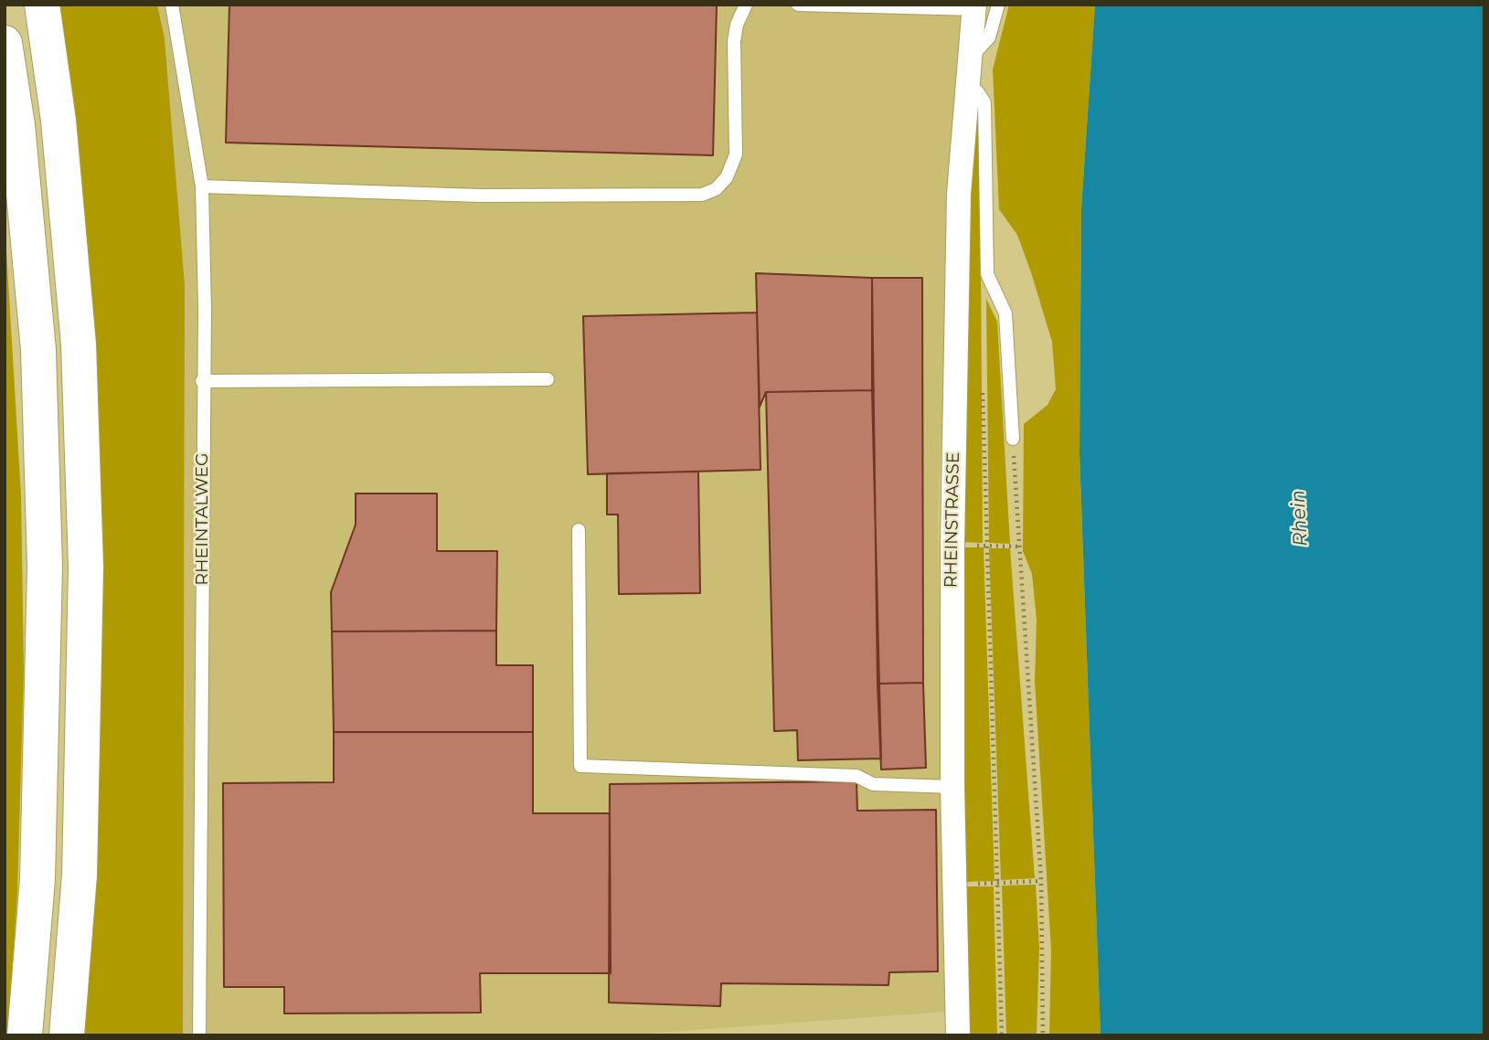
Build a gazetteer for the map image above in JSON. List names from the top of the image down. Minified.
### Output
{"streets":{"street":["RHEINSTRASSE"],"lane":["RHEINTALWEG"]},"water":["Rhein"]}
